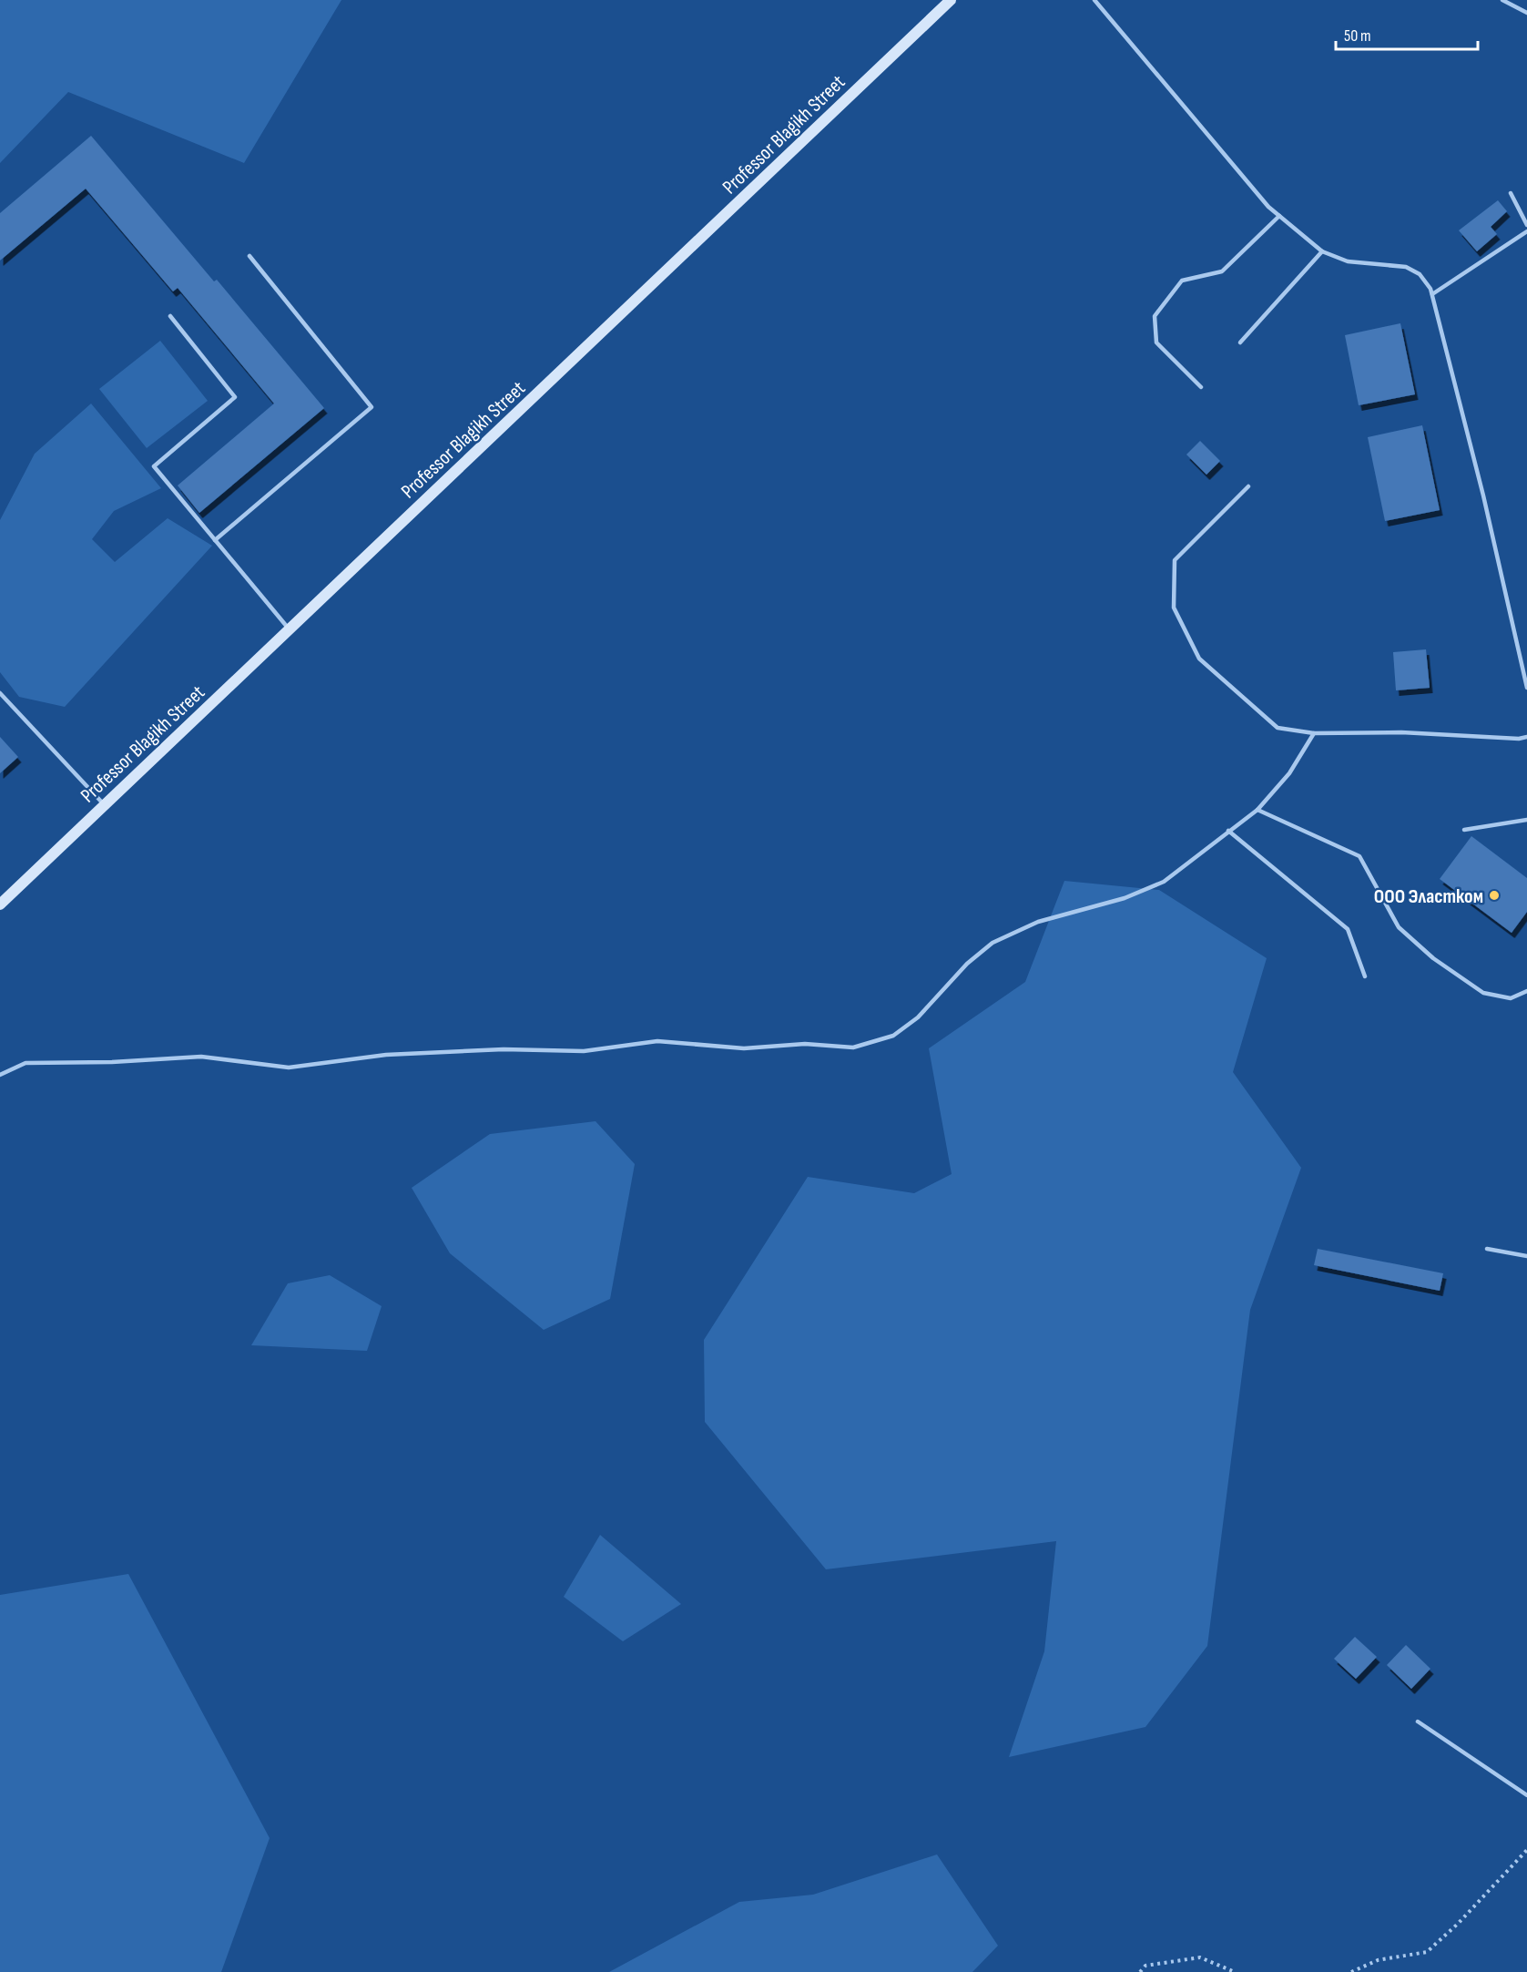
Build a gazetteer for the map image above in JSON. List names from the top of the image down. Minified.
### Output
{"streets":{"main road":["Professor Blagikh Street"]},"places":["ООО Эластком"],"scale_bar":"50 m"}
